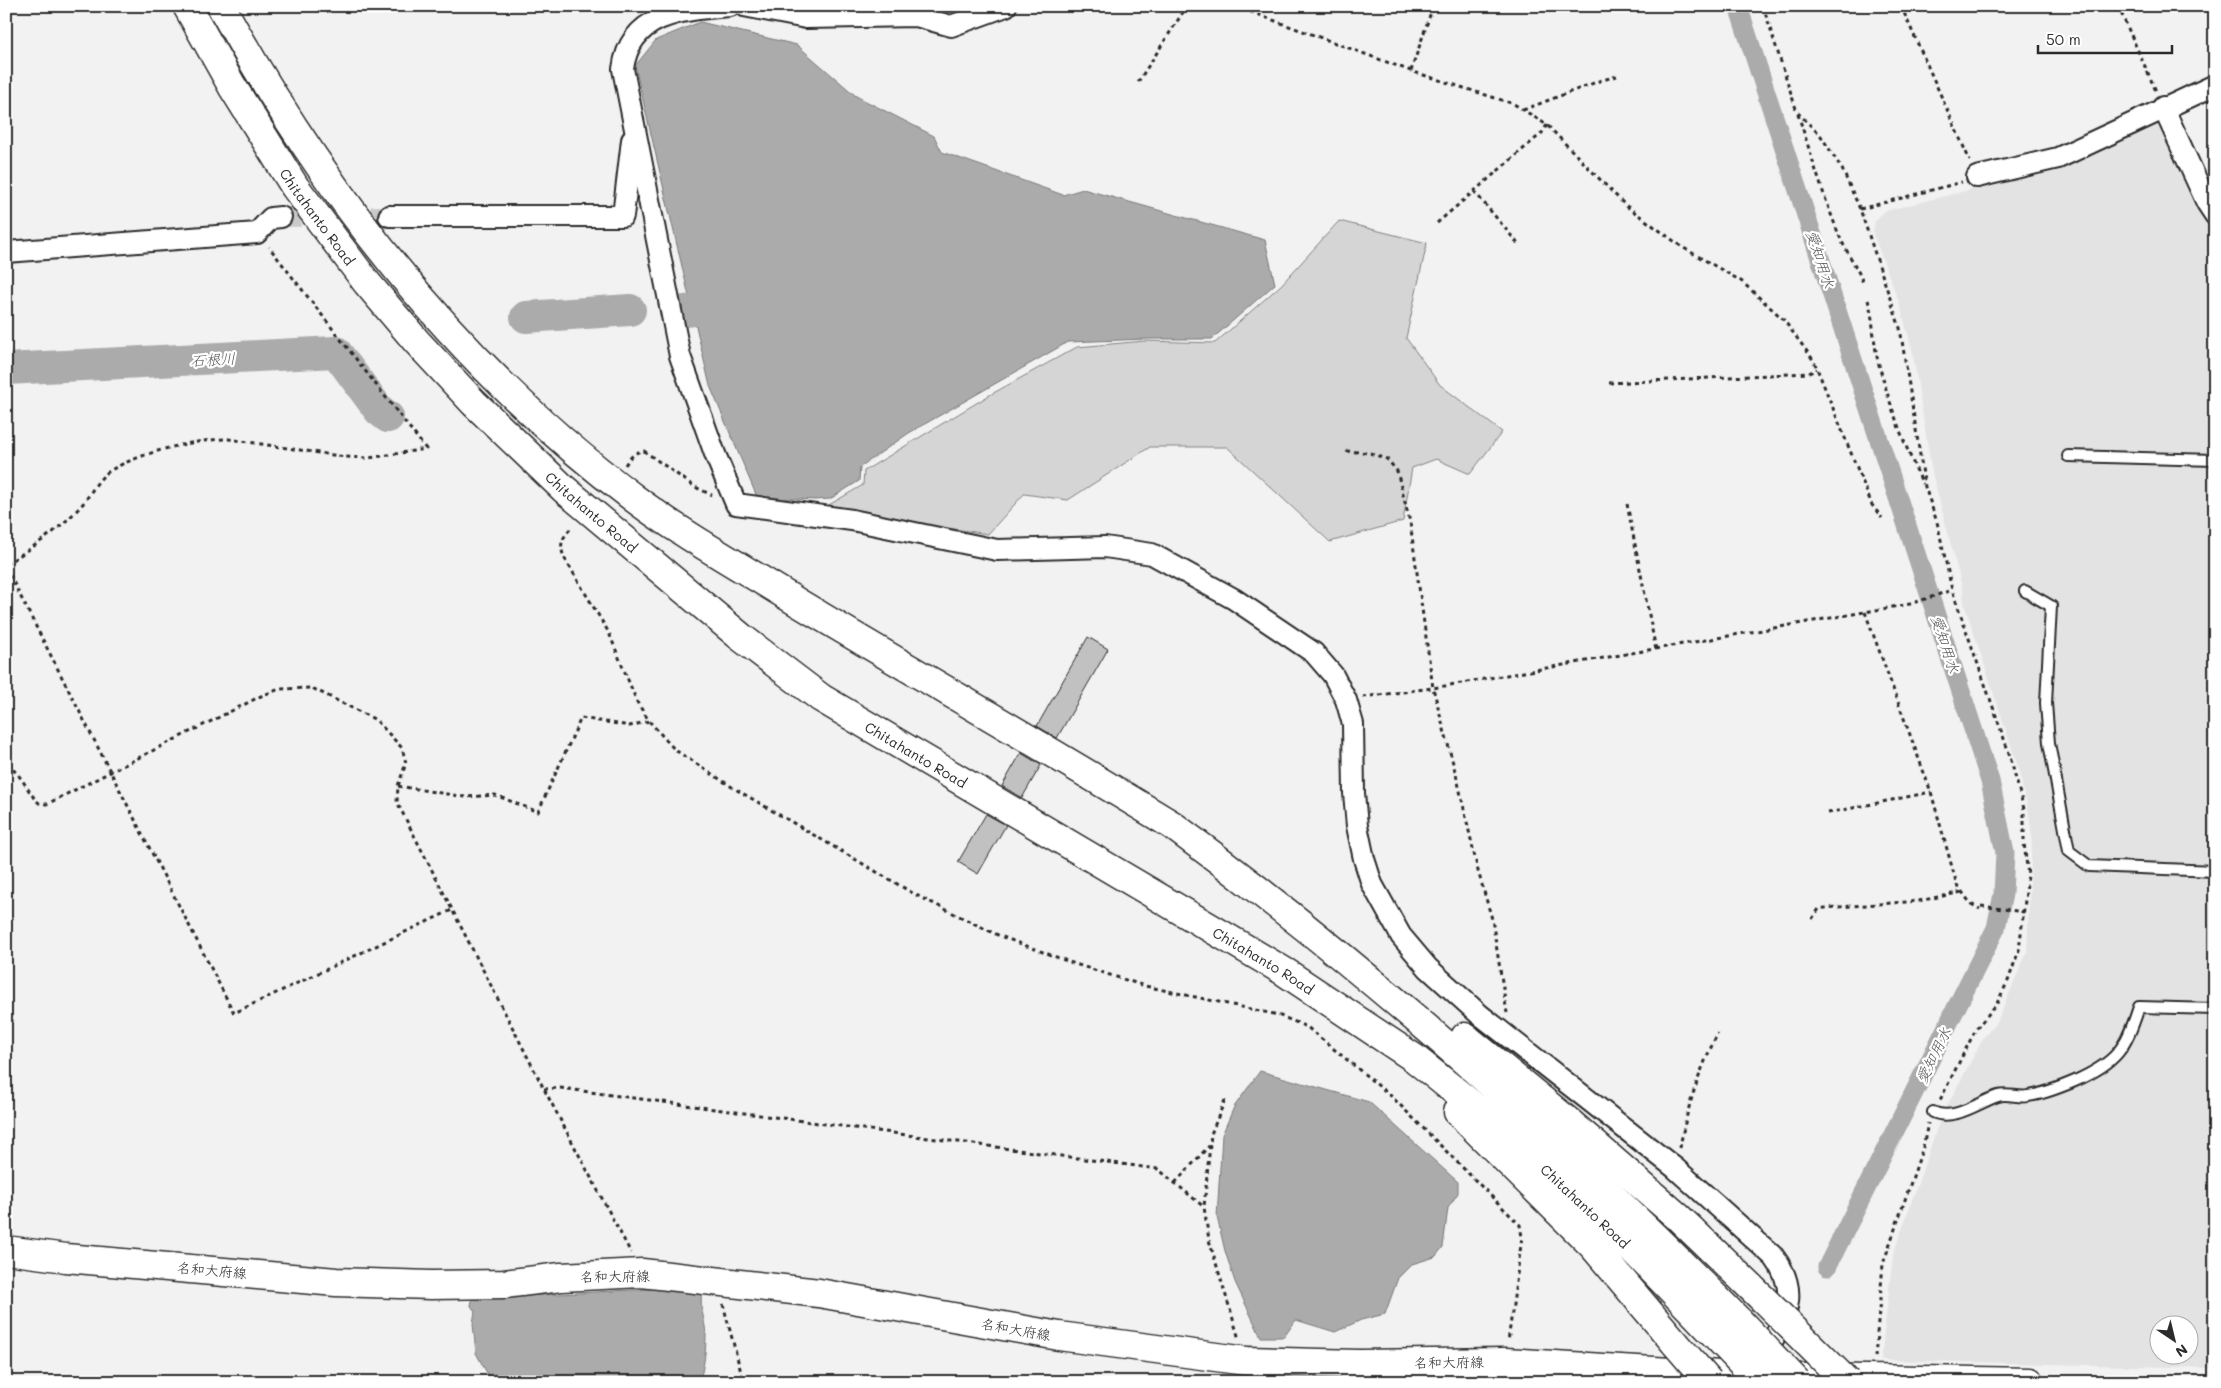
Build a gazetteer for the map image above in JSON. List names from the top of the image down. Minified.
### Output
{"streets":{"main road":["Chitahanto Road","名和大府線"]},"crossings":[["Chitahanto Road","名和大府線"]],"water":["愛知用水","石根川"],"scale_bar":"50 m","north":"bottom right"}
